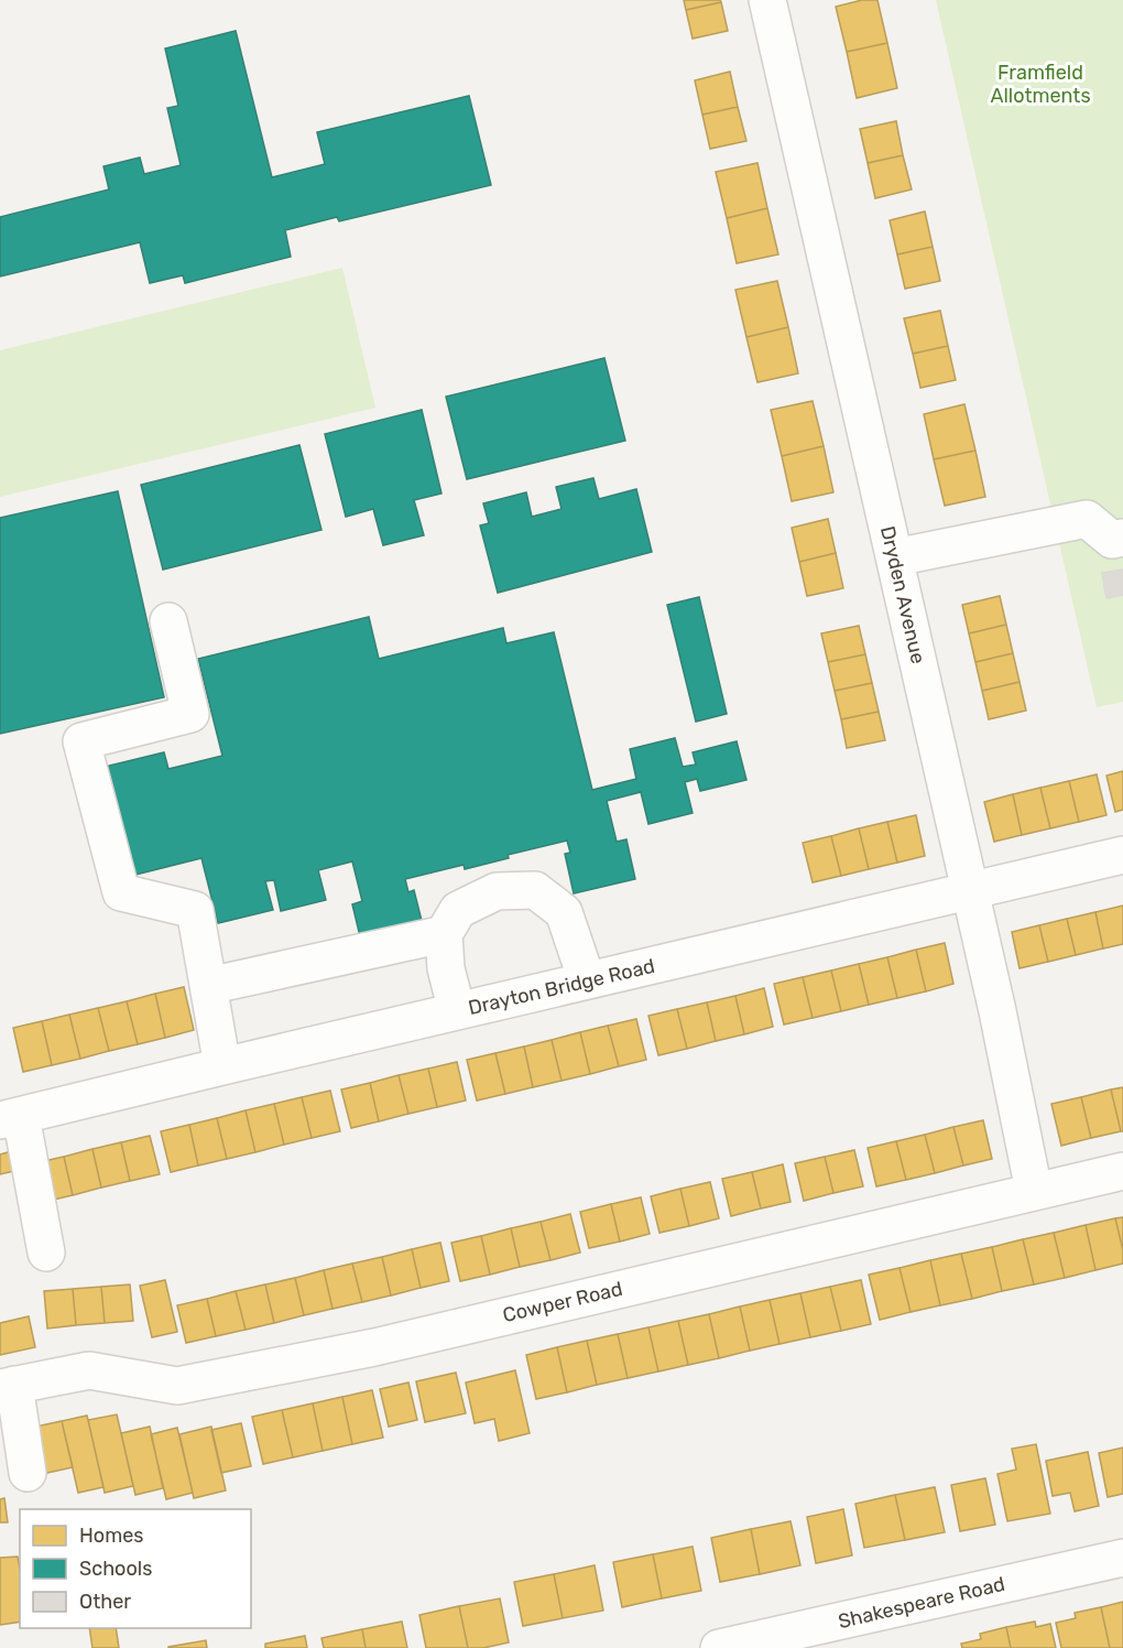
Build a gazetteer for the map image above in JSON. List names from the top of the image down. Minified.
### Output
{"streets":{"street":["Dryden Avenue","Drayton Bridge Road","Cowper Road","Shakespeare Road"]},"crossings":[["Dryden Avenue","Drayton Bridge Road"],["Dryden Avenue","Cowper Road"]],"parks":["Framfield Allotments"],"legend":["Homes","Schools","Other"]}
